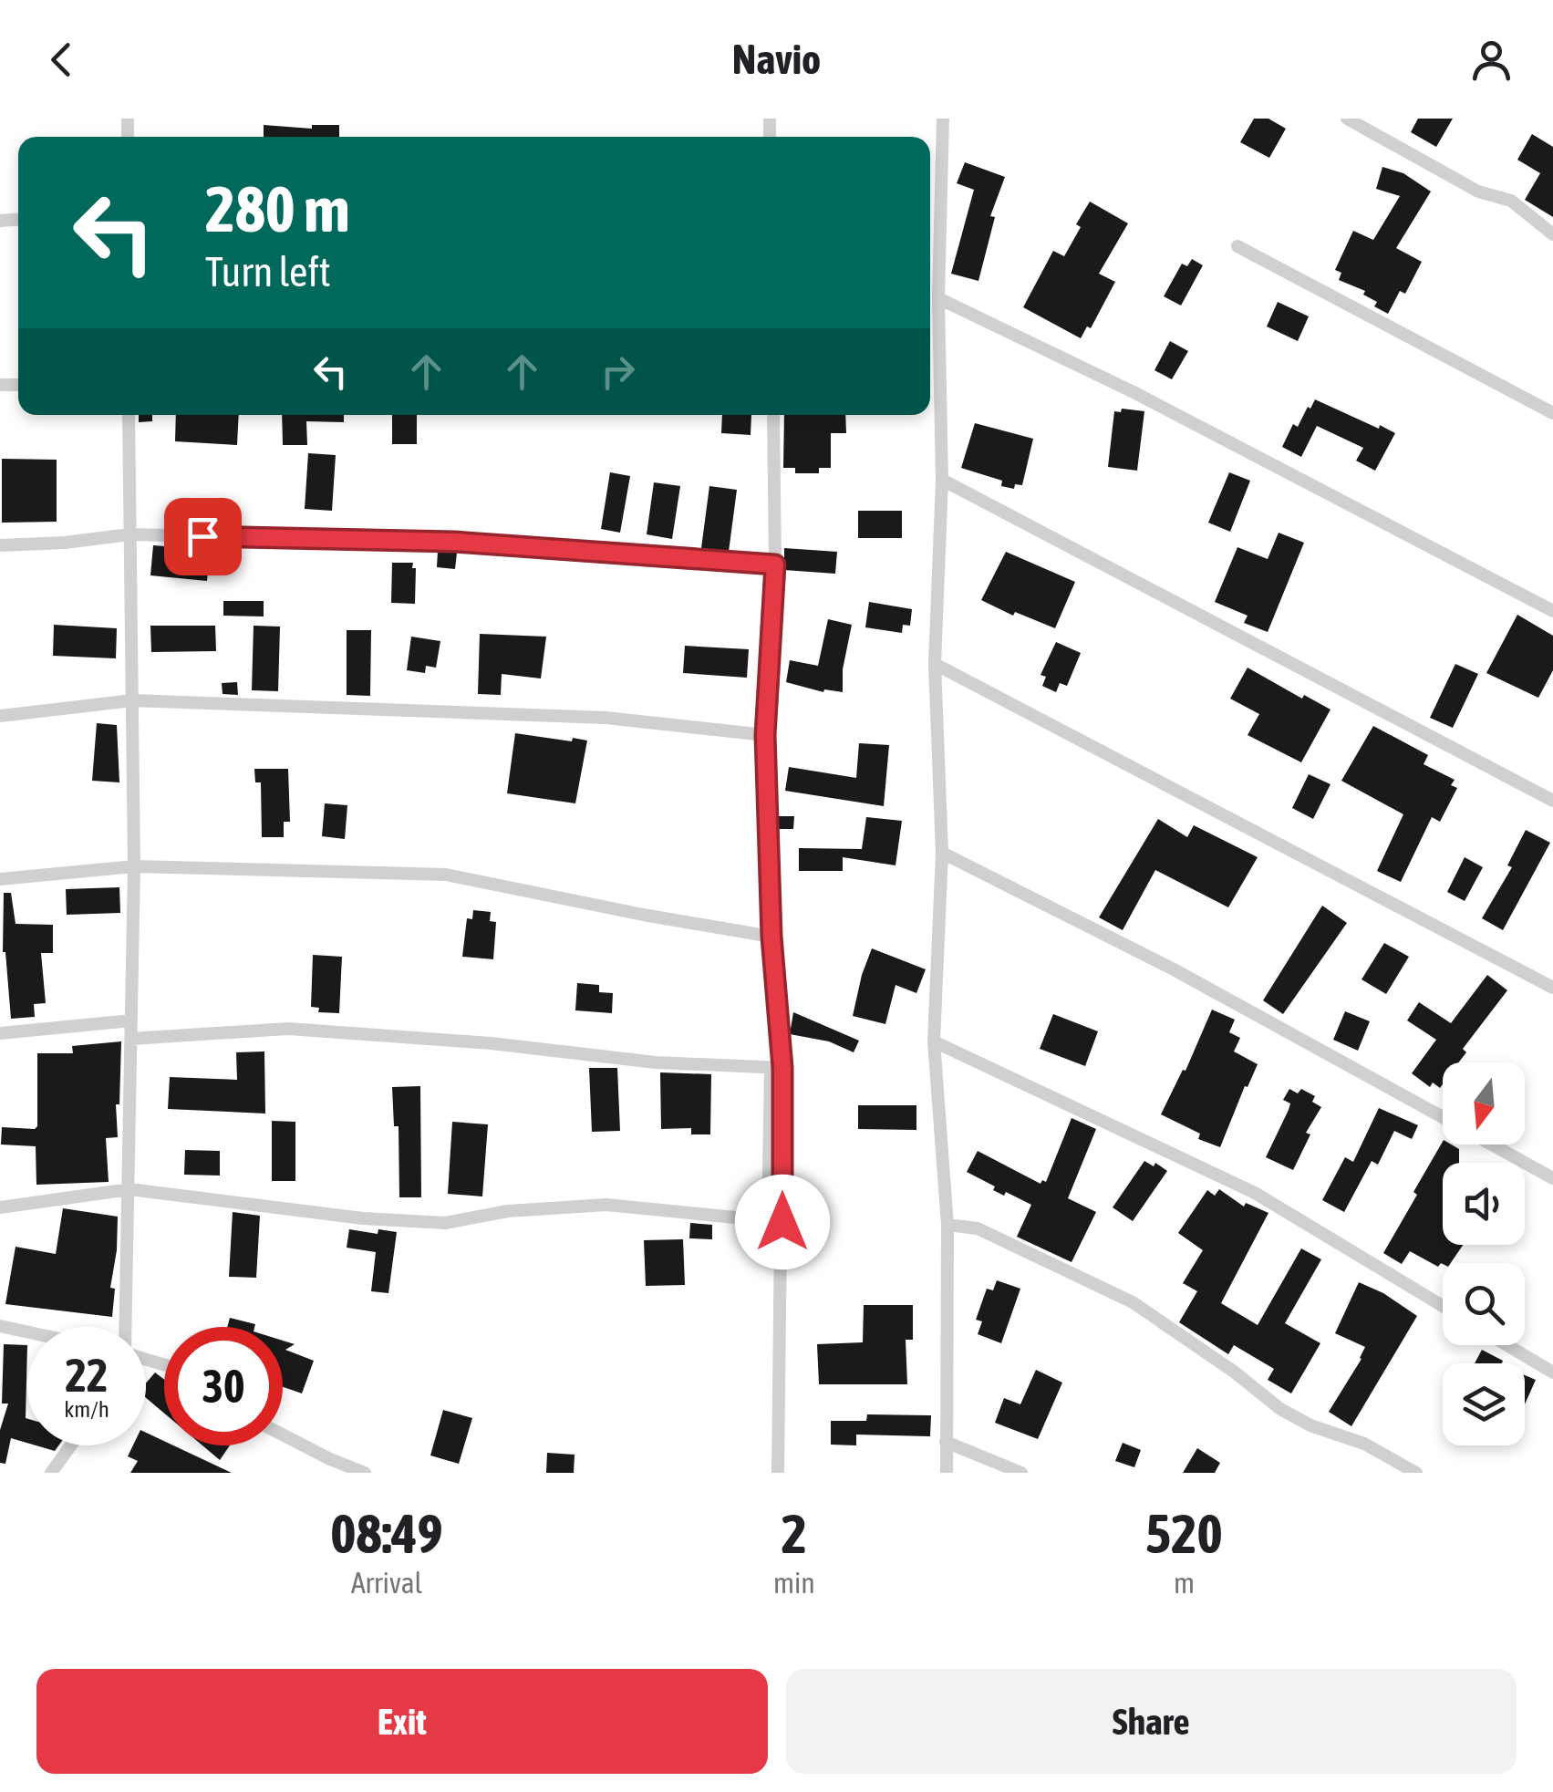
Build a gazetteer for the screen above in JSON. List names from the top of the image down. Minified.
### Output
{"north":"bottom","page":{"header":"Navio","turn":["280 m","Turn left"],"speed":"22 km/h","limit":"30","eta":["08:49","Arrival","2","min","520","m"],"buttons":["Exit","Share"]}}
